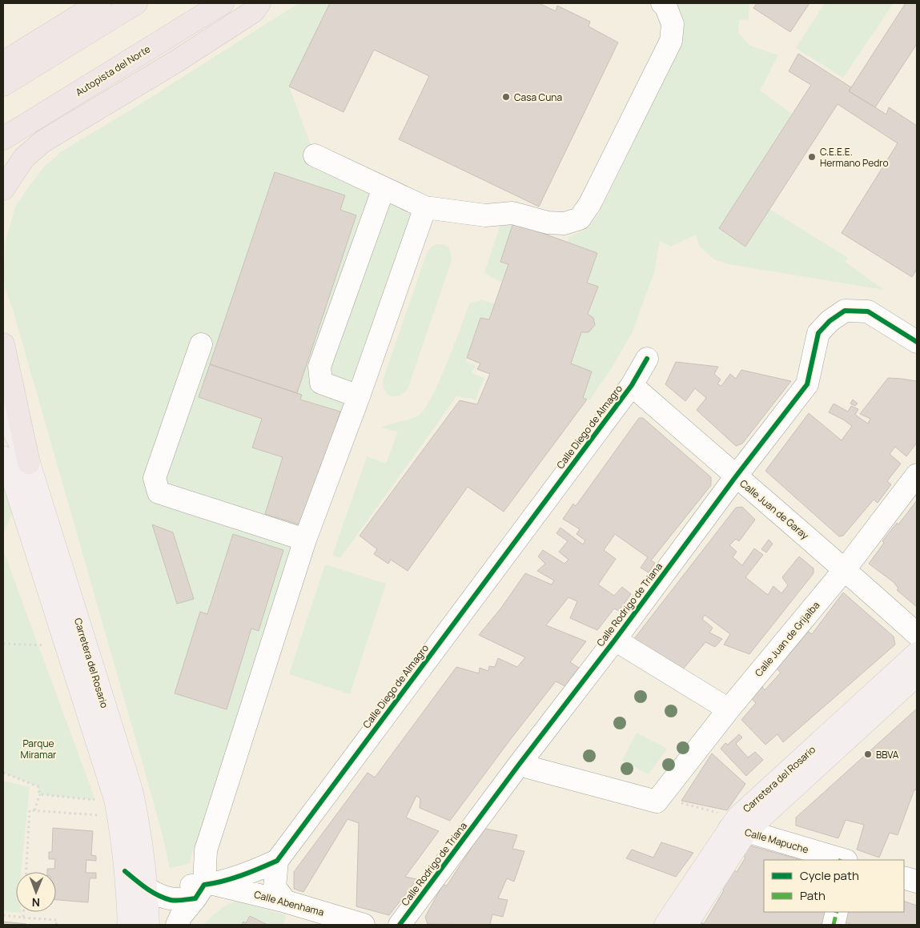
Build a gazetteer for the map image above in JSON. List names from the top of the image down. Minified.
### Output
{"streets":{"highway":["Autopista del Norte"],"main road":["Carretera del Rosario"],"street":["Calle Diego de Almagro","Calle Juan de Garay","Calle Rodrigo de Triana","Calle Juan de Grijalba","Calle Mapuche","Calle Abenhama"]},"crossings":[["Calle Diego de Almagro","Calle Juan de Garay"],["Calle Diego de Almagro","Carretera del Rosario"],["Calle Diego de Almagro","Calle Abenhama"],["Calle Juan de Garay","Calle Rodrigo de Triana"],["Calle Juan de Garay","Calle Juan de Grijalba"],["Carretera del Rosario","Calle Mapuche"]],"parks":["Parque Miramar"],"places":["Casa Cuna","C.E.E.E. Hermano Pedro","BBVA"],"legend":["Cycle path","Path"],"north":"bottom"}
